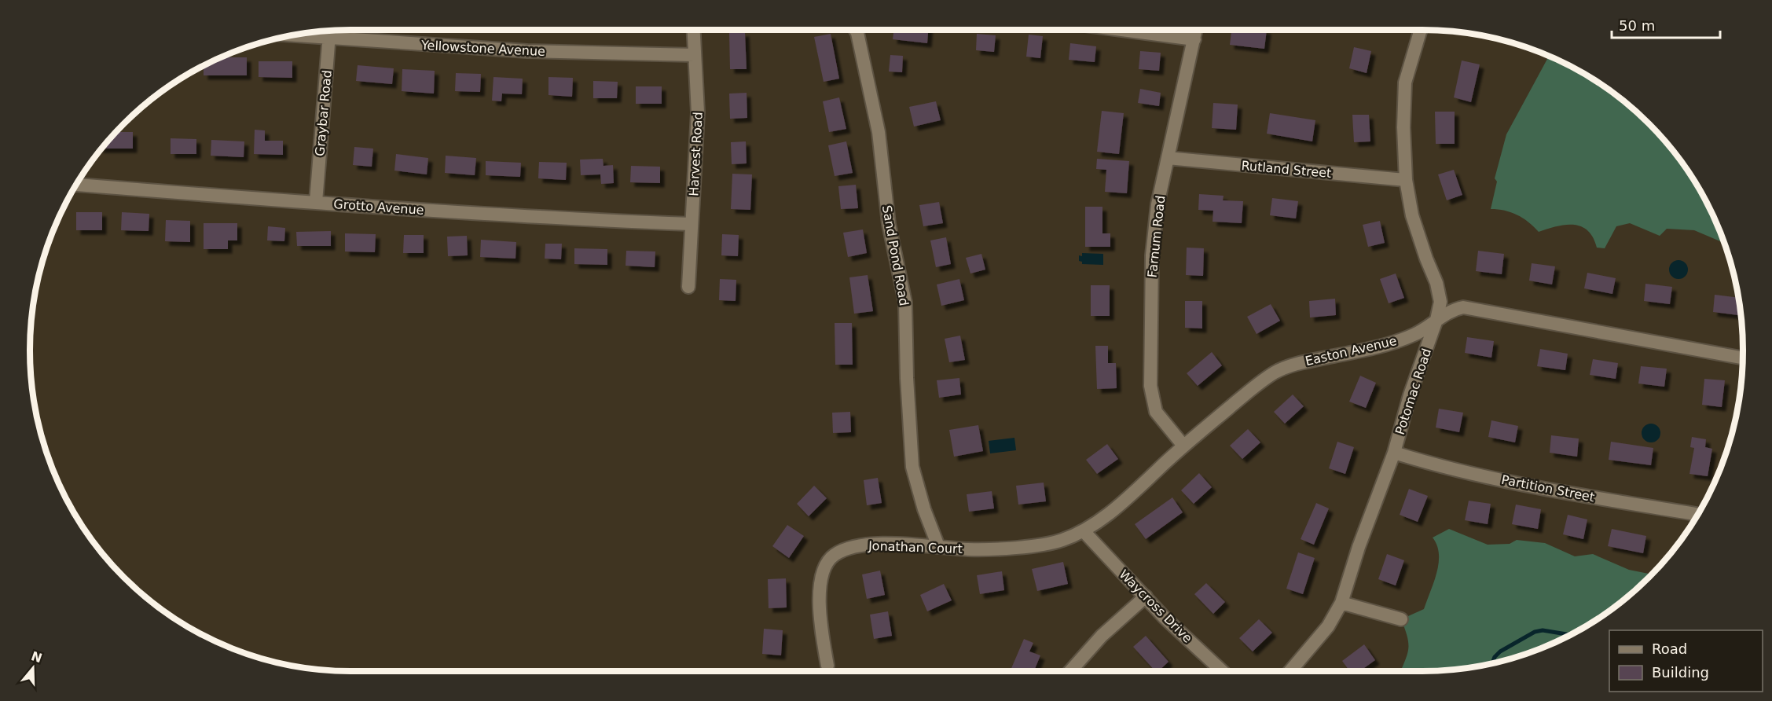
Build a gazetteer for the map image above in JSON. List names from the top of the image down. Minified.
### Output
{"streets":{"street":["Yellowstone Avenue","Graybar Road","Harvest Road","Rutland Street","Grotto Avenue","Farnum Road","Sand Pond Road","Easton Avenue","Potomac Road","Partition Street","Jonathan Court","Waycross Drive"]},"crossings":[["Yellowstone Avenue","Graybar Road"],["Yellowstone Avenue","Harvest Road"],["Graybar Road","Grotto Avenue"],["Harvest Road","Grotto Avenue"],["Rutland Street","Farnum Road"],["Rutland Street","Potomac Road"],["Farnum Road","Easton Avenue"],["Sand Pond Road","Jonathan Court"],["Easton Avenue","Potomac Road"],["Easton Avenue","Jonathan Court"],["Easton Avenue","Waycross Drive"],["Potomac Road","Partition Street"],["Jonathan Court","Waycross Drive"]],"legend":["Road","Building"],"scale_bar":"50 m","north":"top"}
